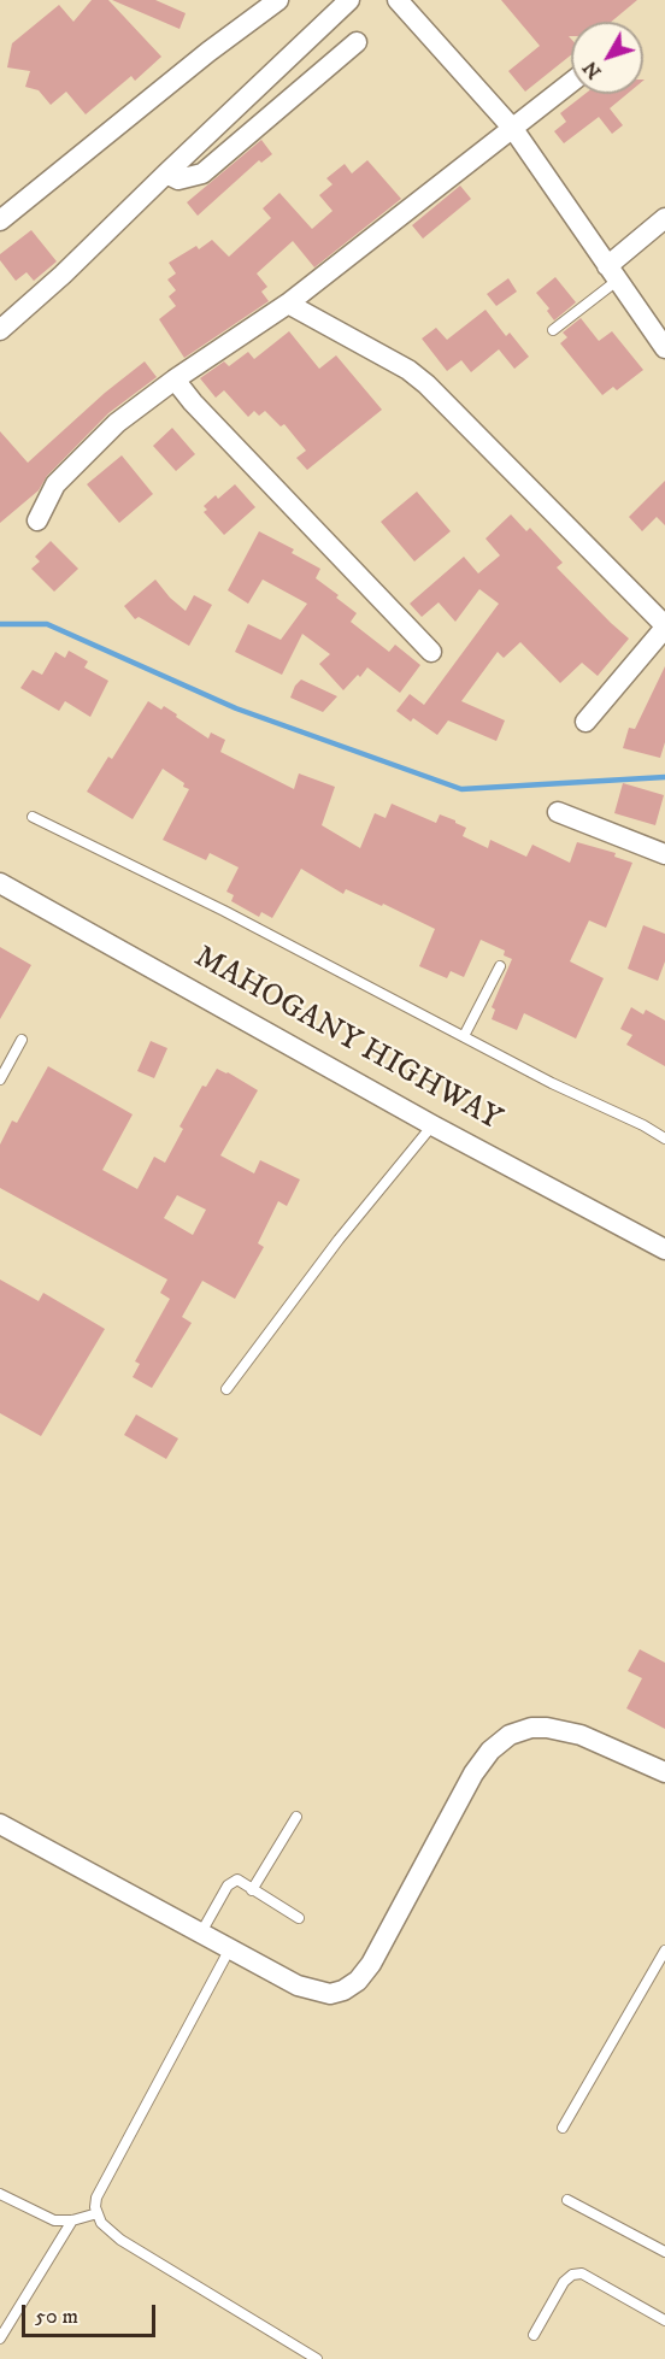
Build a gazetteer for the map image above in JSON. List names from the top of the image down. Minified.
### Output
{"streets":{"street":["MAHOGANY HIGHWAY"]},"scale_bar":"50 m","north":"bottom left"}
